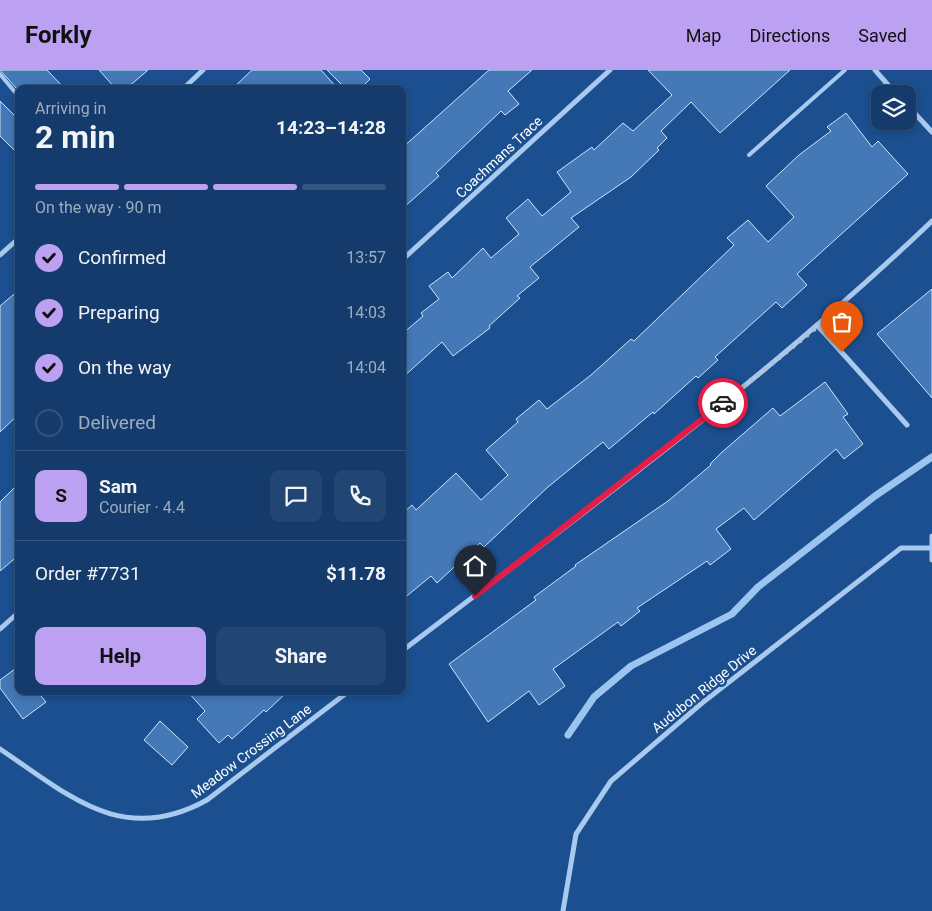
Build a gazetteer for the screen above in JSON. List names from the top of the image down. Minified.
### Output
{"streets":{"street":["Coachmans Trace","Audubon Ridge Drive","Meadow Crossing Lane"]},"page":{"header":"Forkly","nav":["Map","Directions","Saved"],"heading":["2 min","Arriving in","14:23–14:28"],"panel":["Sam","Courier · 4.4","Order #7731","$11.78"],"bar":"On the way · 90 m","list":[["Confirmed","13:57"],["Preparing","14:03"],["On the way","14:04"],"Delivered"],"round":"S","buttons":["Help","Share"]}}
